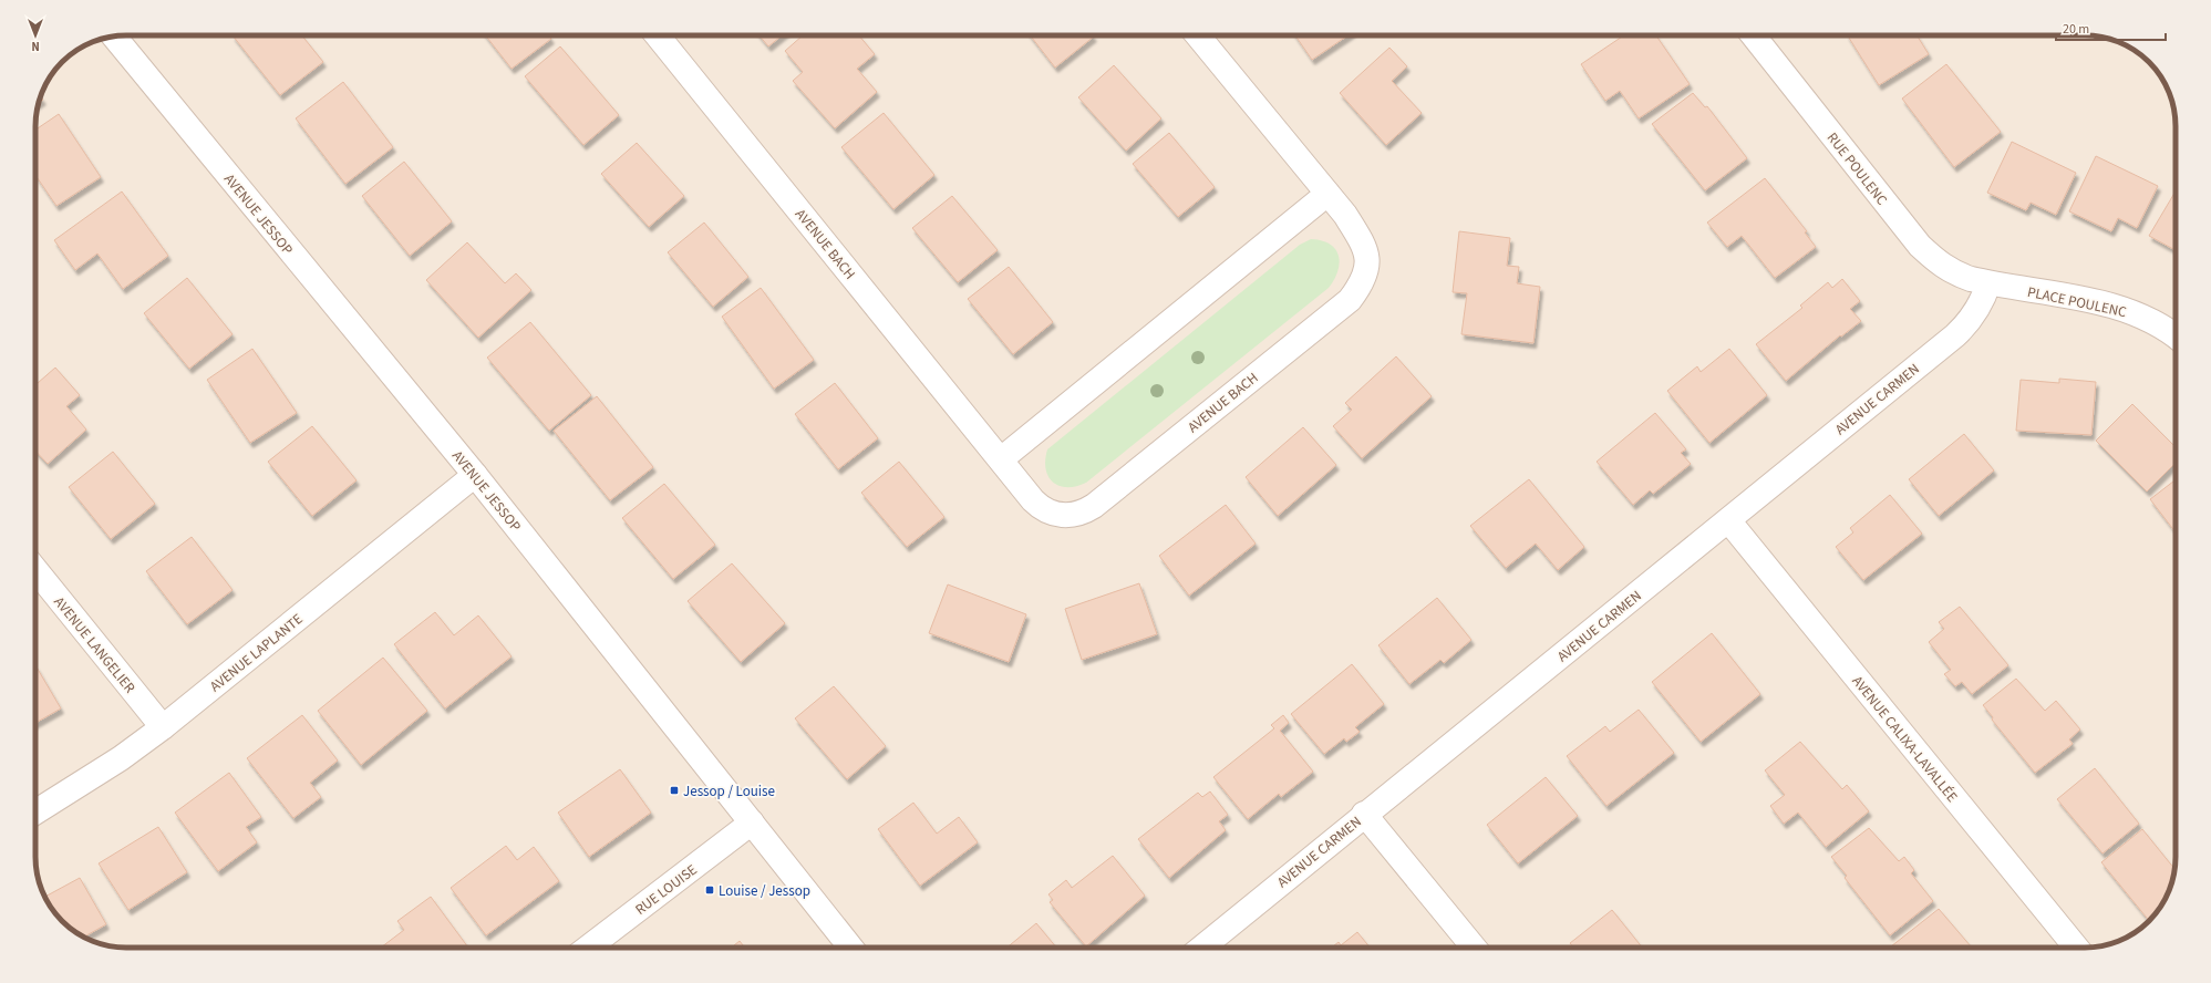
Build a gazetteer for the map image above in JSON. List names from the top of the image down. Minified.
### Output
{"streets":{"street":["RUE POULENC","AVENUE JESSOP","AVENUE BACH","PLACE POULENC","AVENUE CARMEN","AVENUE LANGELIER","AVENUE LAPLANTE","AVENUE CALIXA-LAVALLÉE","RUE LOUISE"]},"crossings":[["RUE POULENC","PLACE POULENC"],["RUE POULENC","AVENUE CARMEN"],["AVENUE JESSOP","AVENUE LAPLANTE"],["AVENUE JESSOP","RUE LOUISE"],["PLACE POULENC","AVENUE CARMEN"],["AVENUE CARMEN","AVENUE CALIXA-LAVALLÉE"],["AVENUE LANGELIER","AVENUE LAPLANTE"]],"places":{"transit":["Jessop / Louise","Louise / Jessop"]},"scale_bar":"20 m","north":"bottom"}
